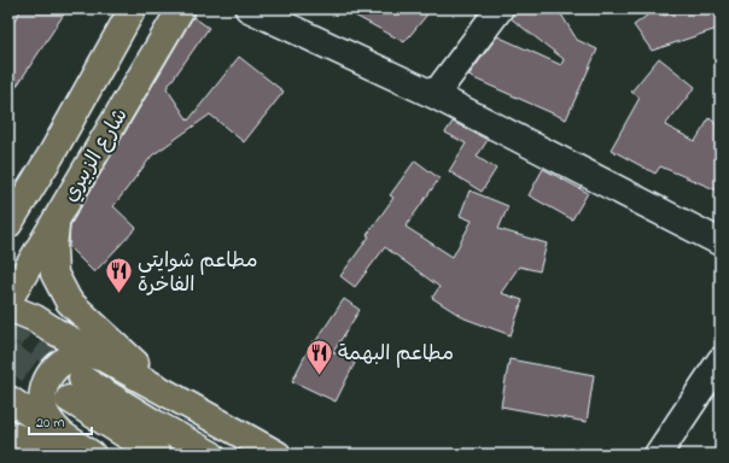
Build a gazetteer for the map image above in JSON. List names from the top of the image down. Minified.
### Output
{"streets":{"main road":["شارع الزبيري"]},"places":{"restaurant":["مطاعم شوايتي الفاخرة","مطاعم البهمة"]},"scale_bar":"20 m"}
